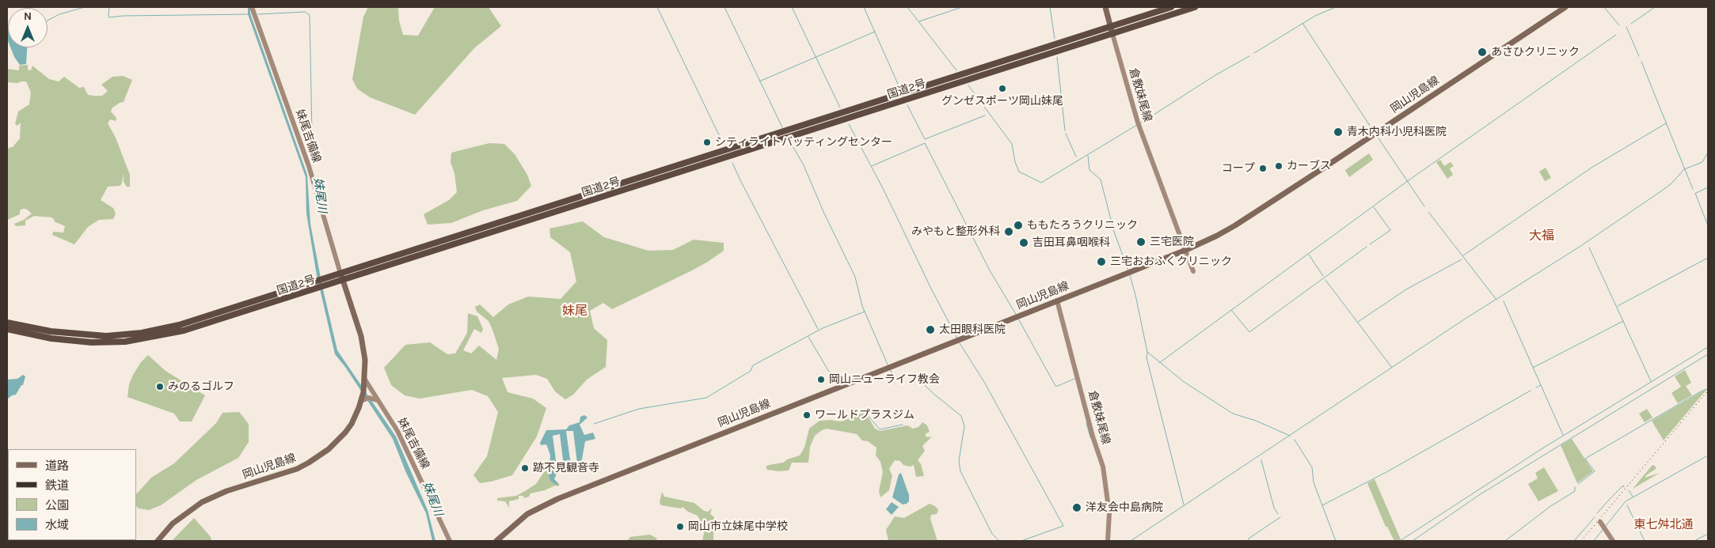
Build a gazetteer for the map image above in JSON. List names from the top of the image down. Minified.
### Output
{"streets":{"highway":["国道2号"],"main road":["倉敷妹尾線","岡山児島線","妹尾吉備線"]},"crossings":[["国道2号","倉敷妹尾線"],["国道2号","岡山児島線"],["国道2号","妹尾吉備線"],["倉敷妹尾線","岡山児島線"],["岡山児島線","妹尾吉備線"]],"districts":["大福","妹尾","東七舛北通"],"water":["妹尾川"],"places":["あさひクリニック","グンゼスポーツ岡山妹尾","青木内科小児科医院","シティライトバッティングセンター","カーブス","コープ","ももたろうクリニック","みやもと整形外科","三宅医院","吉田耳鼻咽喉科","三宅おおふくクリニック","太田眼科医院","岡山ニューライフ教会","みのるゴルフ","ワールドプラスジム","跡不見観音寺","洋友会中島病院","岡山市立妹尾中学校"],"legend":["道路","鉄道","公園","水域"],"north":"top"}
